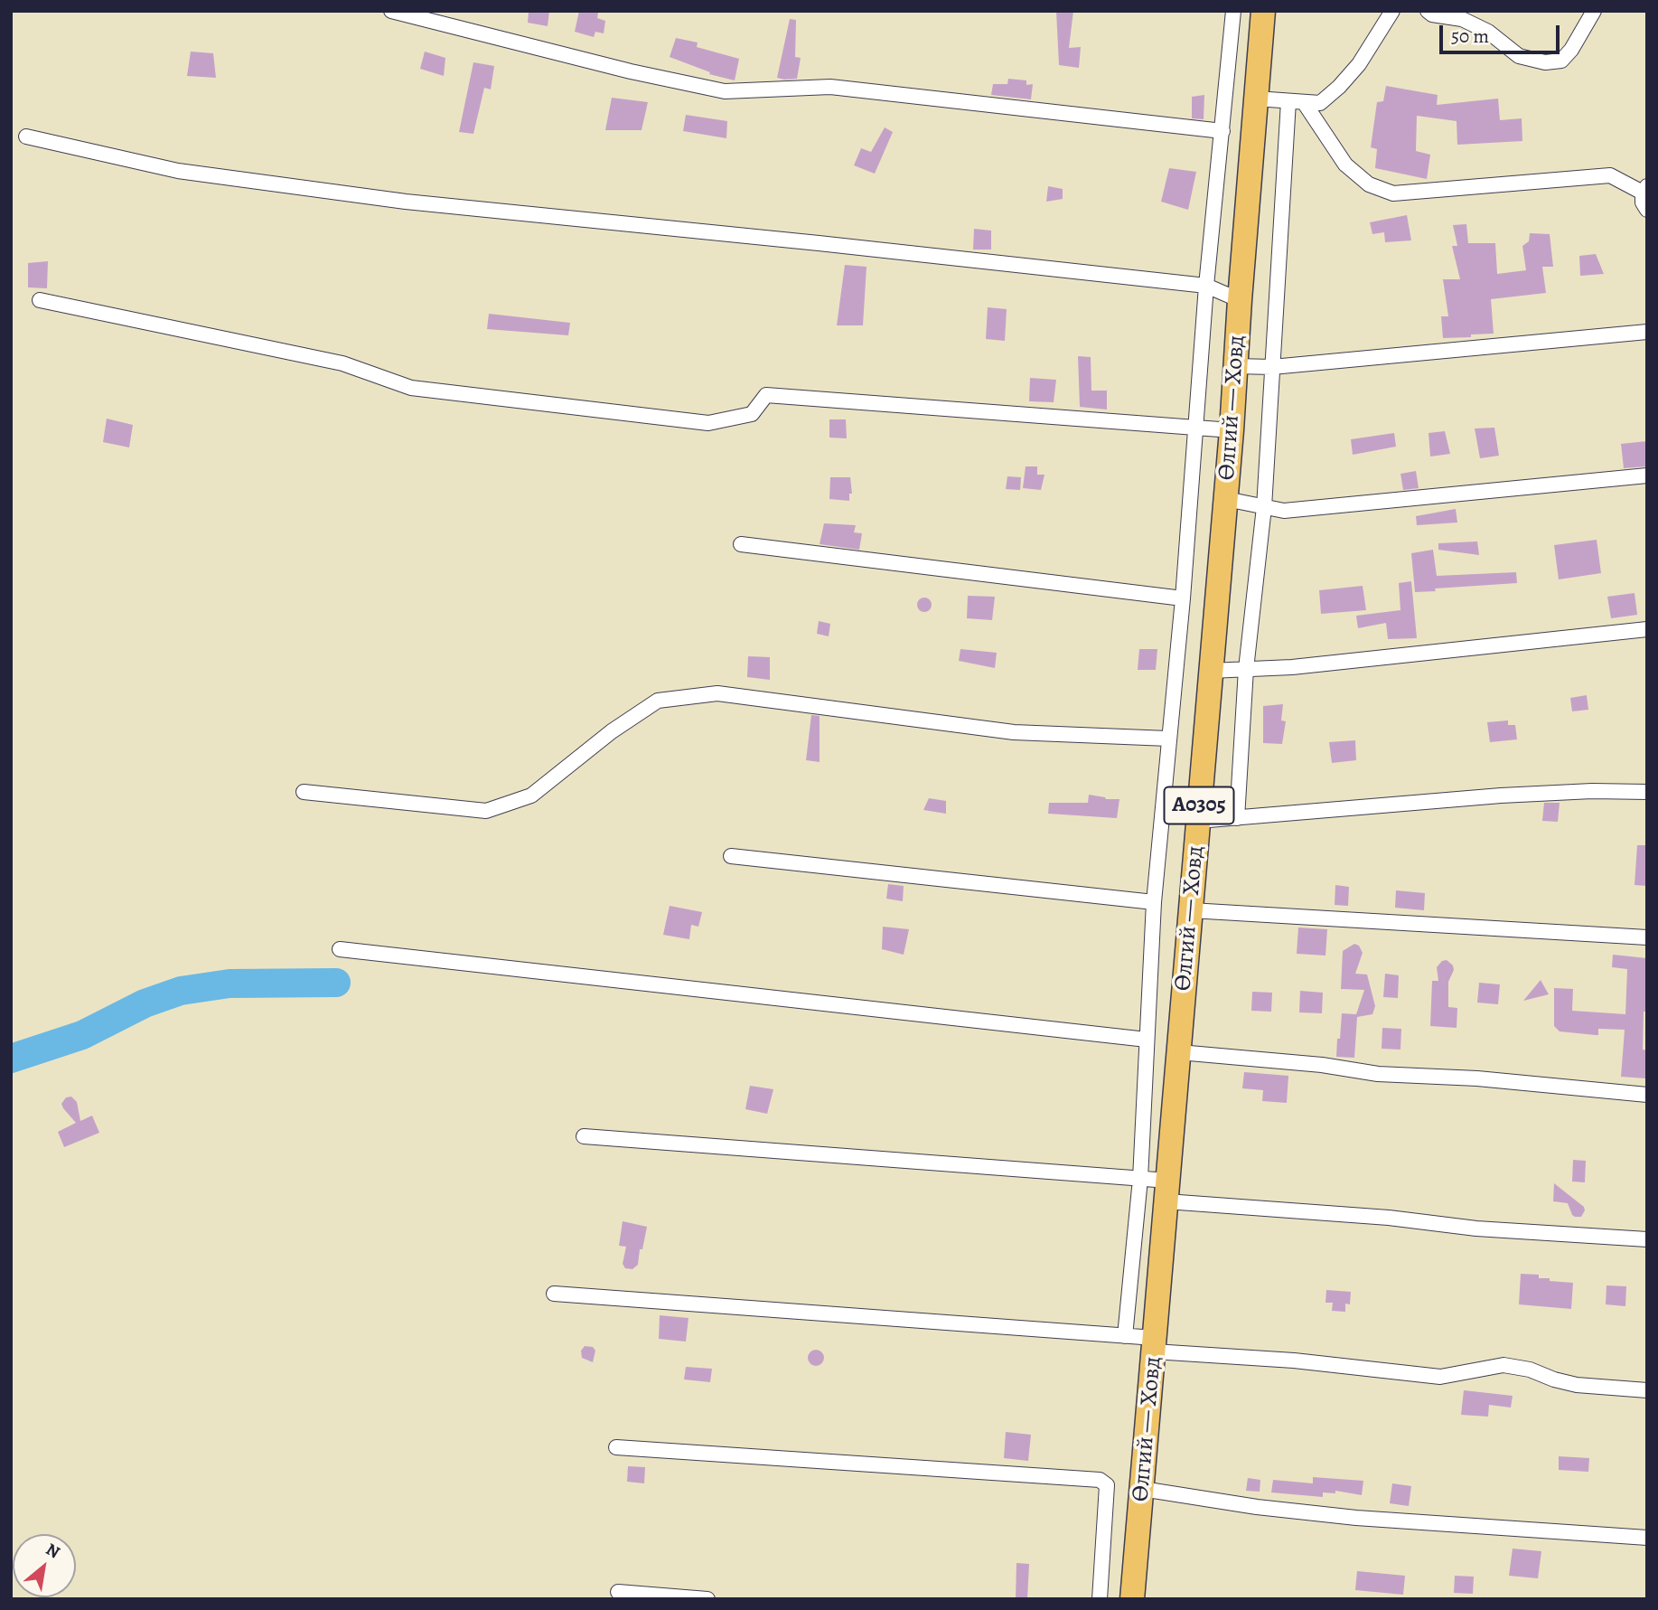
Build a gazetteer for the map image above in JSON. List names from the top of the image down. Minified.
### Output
{"streets":{"highway":["Өлгий — Ховд","A0305"]},"scale_bar":"50 m","north":"top right"}
